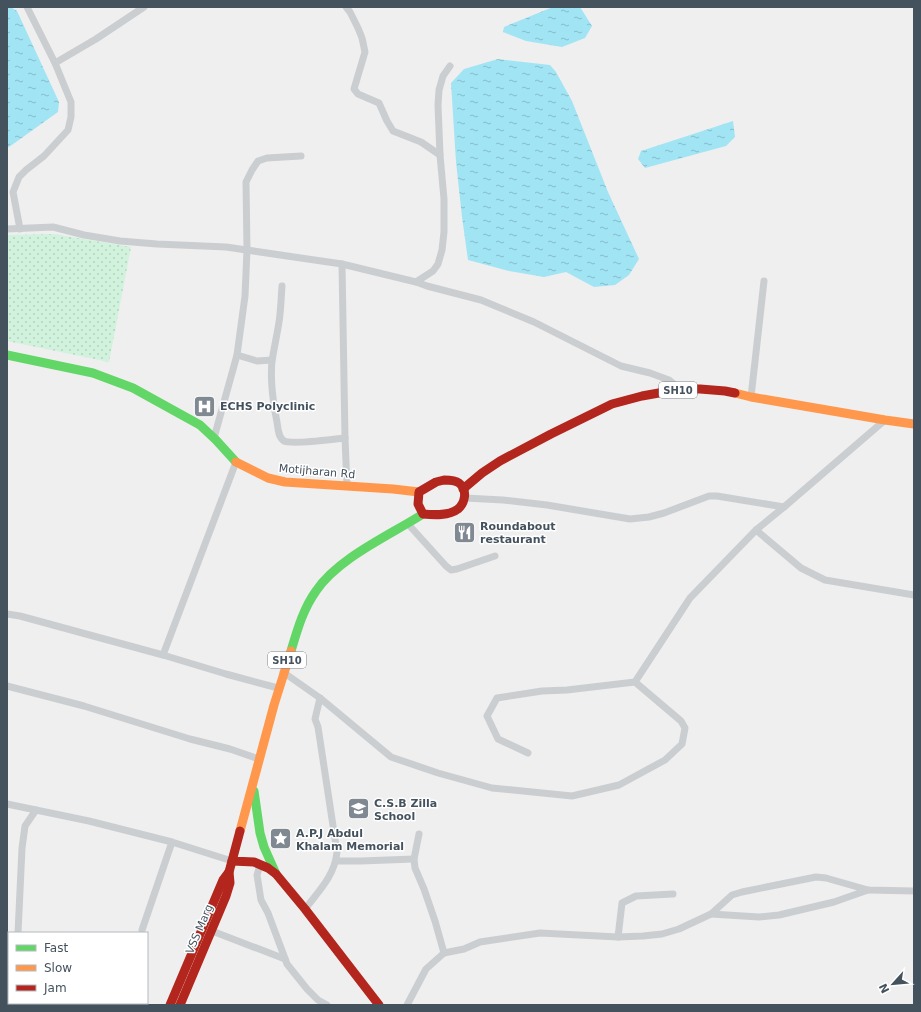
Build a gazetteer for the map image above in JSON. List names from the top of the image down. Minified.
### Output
{"streets":{"main road":["SH10","Motijharan Rd","VSS Marg"]},"crossings":[["SH10","Motijharan Rd"],["SH10","VSS Marg"]],"places":{"hospital":["ECHS Polyclinic"],"restaurant":["Roundabout restaurant"],"school or university":["C.S.B Zilla School"],"place":["A.P.J Abdul Khalam Memorial"]},"legend":["Fast","Slow","Jam"],"north":"bottom left"}
